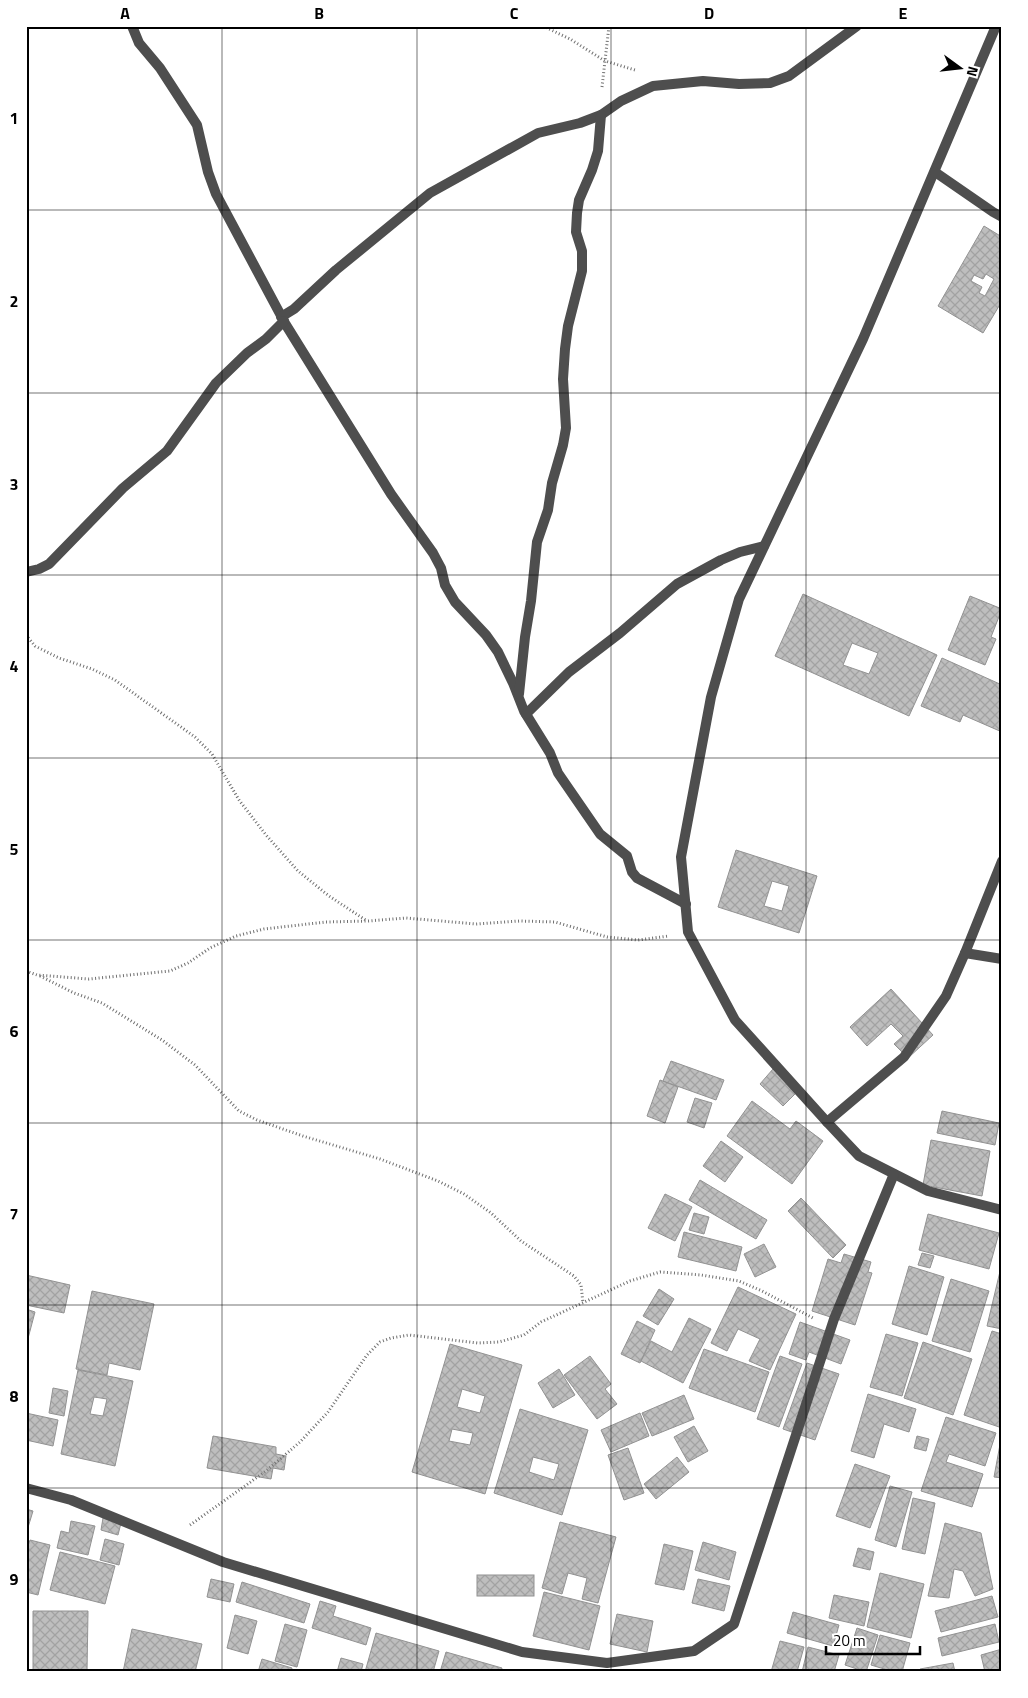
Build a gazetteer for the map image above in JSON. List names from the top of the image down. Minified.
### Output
{"scale_bar":"20 m","north":"right","grid":{"columns":["A","B","C","D","E"],"rows":["1","2","3","4","5","6","7","8","9"]}}
